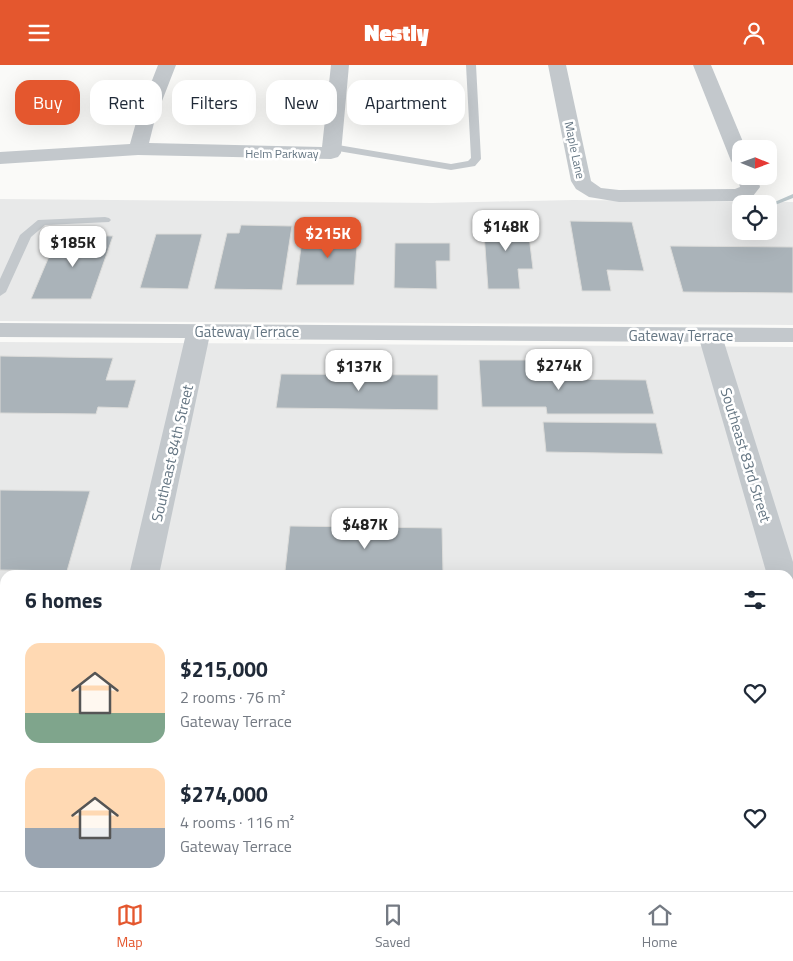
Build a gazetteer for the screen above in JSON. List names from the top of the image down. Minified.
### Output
{"streets":{"street":["Maple Lane","Helm Parkway","Gateway Terrace","Southeast 84th Street","Southeast 83rd Street"]},"crossings":[["Gateway Terrace","Southeast 84th Street"],["Gateway Terrace","Southeast 83rd Street"]],"north":"right","page":{"header":"Nestly","chip":["Buy","Rent","Filters","New","Apartment"],"price":["$148K","$215K","$185K","$274K","$137K","$487K"],"heading":"6 homes","list":[{"name":"$215,000","note":"2 rooms · 76 m² · Gateway Terrace"},{"name":"$274,000","note":"4 rooms · 116 m² · Gateway Terrace"}],"tabs":["Map","Saved","Home"]}}
